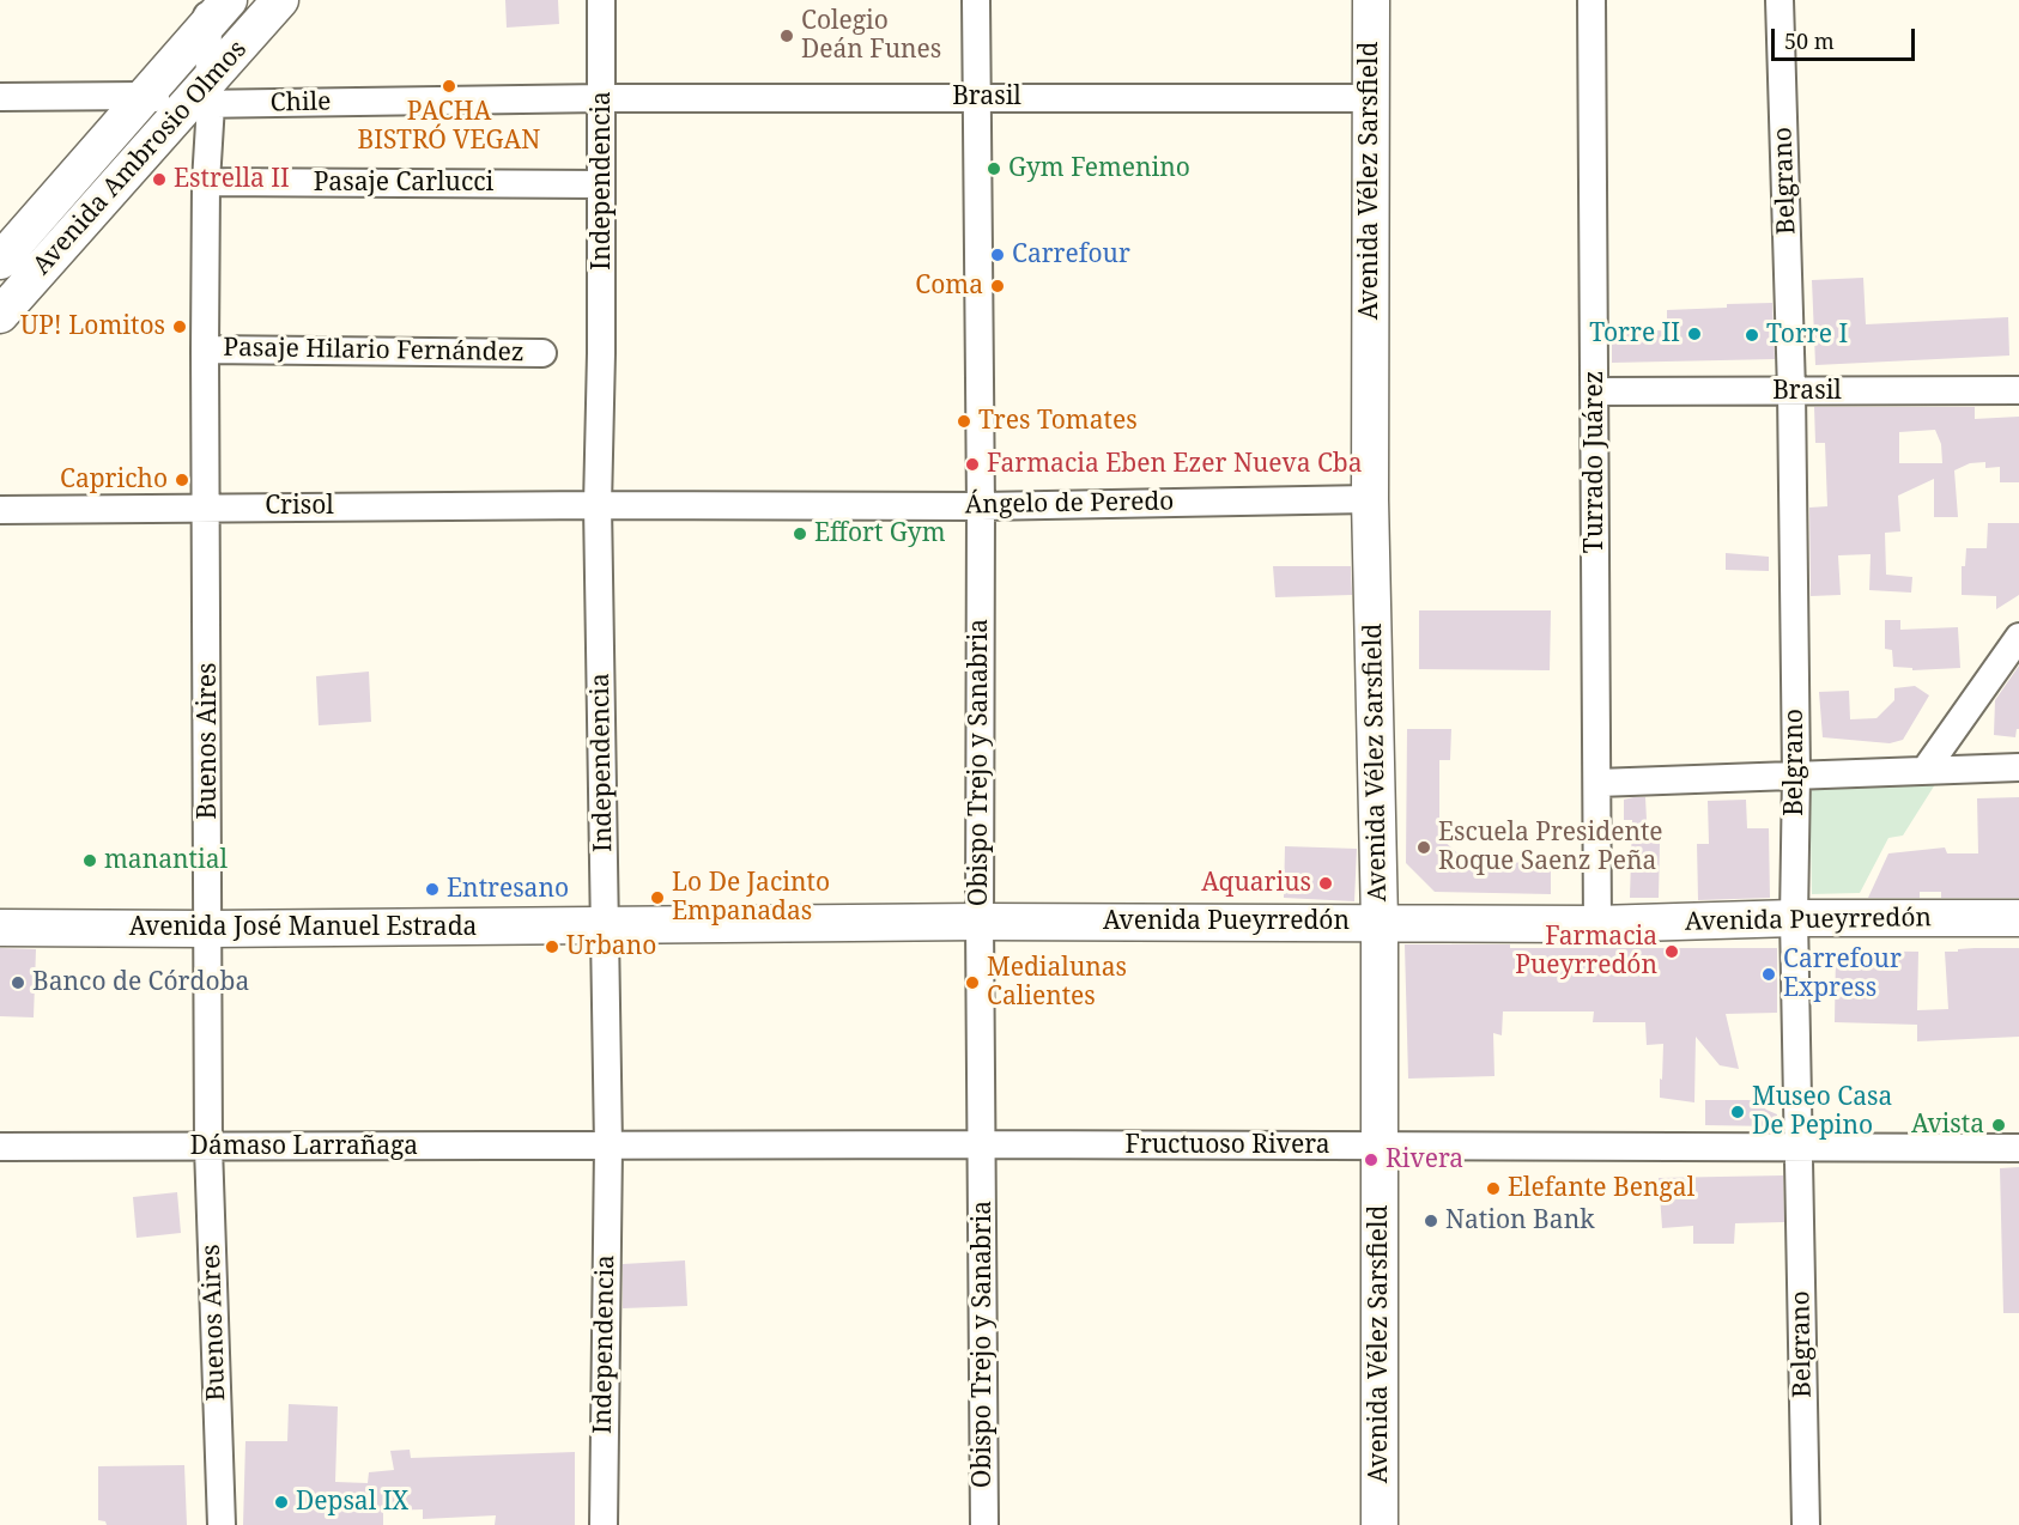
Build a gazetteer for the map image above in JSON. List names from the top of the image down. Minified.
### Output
{"streets":{"main road":["Avenida Ambrosio Olmos","Avenida Vélez Sarsfield","Avenida Pueyrredón","Avenida José Manuel Estrada"],"street":["Brasil","Chile","Independencia","Belgrano","Pasaje Carlucci","Pasaje Hilario Fernández","Turrado Juárez","Ángelo de Peredo","Crisol","Buenos Aires","Obispo Trejo y Sanabria","Fructuoso Rivera","Dámaso Larrañaga"]},"crossings":[["Brasil","Chile"],["Brasil","Independencia"],["Brasil","Avenida Vélez Sarsfield"],["Brasil","Belgrano"],["Brasil","Turrado Juárez"],["Brasil","Obispo Trejo y Sanabria"],["Chile","Avenida Ambrosio Olmos"],["Chile","Independencia"],["Chile","Buenos Aires"],["Avenida Ambrosio Olmos","Buenos Aires"],["Independencia","Pasaje Carlucci"],["Independencia","Ángelo de Peredo"],["Independencia","Crisol"],["Independencia","Avenida Pueyrredón"],["Independencia","Avenida José Manuel Estrada"],["Independencia","Fructuoso Rivera"],["Independencia","Dámaso Larrañaga"],["Avenida Vélez Sarsfield","Ángelo de Peredo"],["Avenida Vélez Sarsfield","Avenida Pueyrredón"],["Avenida Vélez Sarsfield","Fructuoso Rivera"],["Belgrano","Avenida Pueyrredón"],["Belgrano","Fructuoso Rivera"],["Pasaje Carlucci","Buenos Aires"],["Pasaje Hilario Fernández","Buenos Aires"],["Turrado Juárez","Avenida Pueyrredón"],["Ángelo de Peredo","Crisol"],["Ángelo de Peredo","Obispo Trejo y Sanabria"],["Crisol","Buenos Aires"],["Buenos Aires","Avenida José Manuel Estrada"],["Buenos Aires","Dámaso Larrañaga"],["Obispo Trejo y Sanabria","Avenida Pueyrredón"],["Obispo Trejo y Sanabria","Fructuoso Rivera"],["Avenida Pueyrredón","Avenida José Manuel Estrada"],["Fructuoso Rivera","Dámaso Larrañaga"]],"places":["Colegio Deán Funes","PACHA BISTRÓ VEGAN","Gym Femenino","Estrella II","Carrefour","Coma","UP! Lomitos","Torre II","Torre I","Tres Tomates","Farmacia Eben Ezer Nueva Cba","Capricho","Effort Gym","Escuela Presidente Roque Saenz Peña","manantial","Aquarius","Entresano","Lo De Jacinto Empanadas","Urbano","Farmacia Pueyrredón","Carrefour Express","Banco de Córdoba","Medialunas Calientes","Museo Casa De Pepino","Avista","Rivera","Elefante Bengal","Nation Bank","Depsal IX"],"scale_bar":"50 m"}
